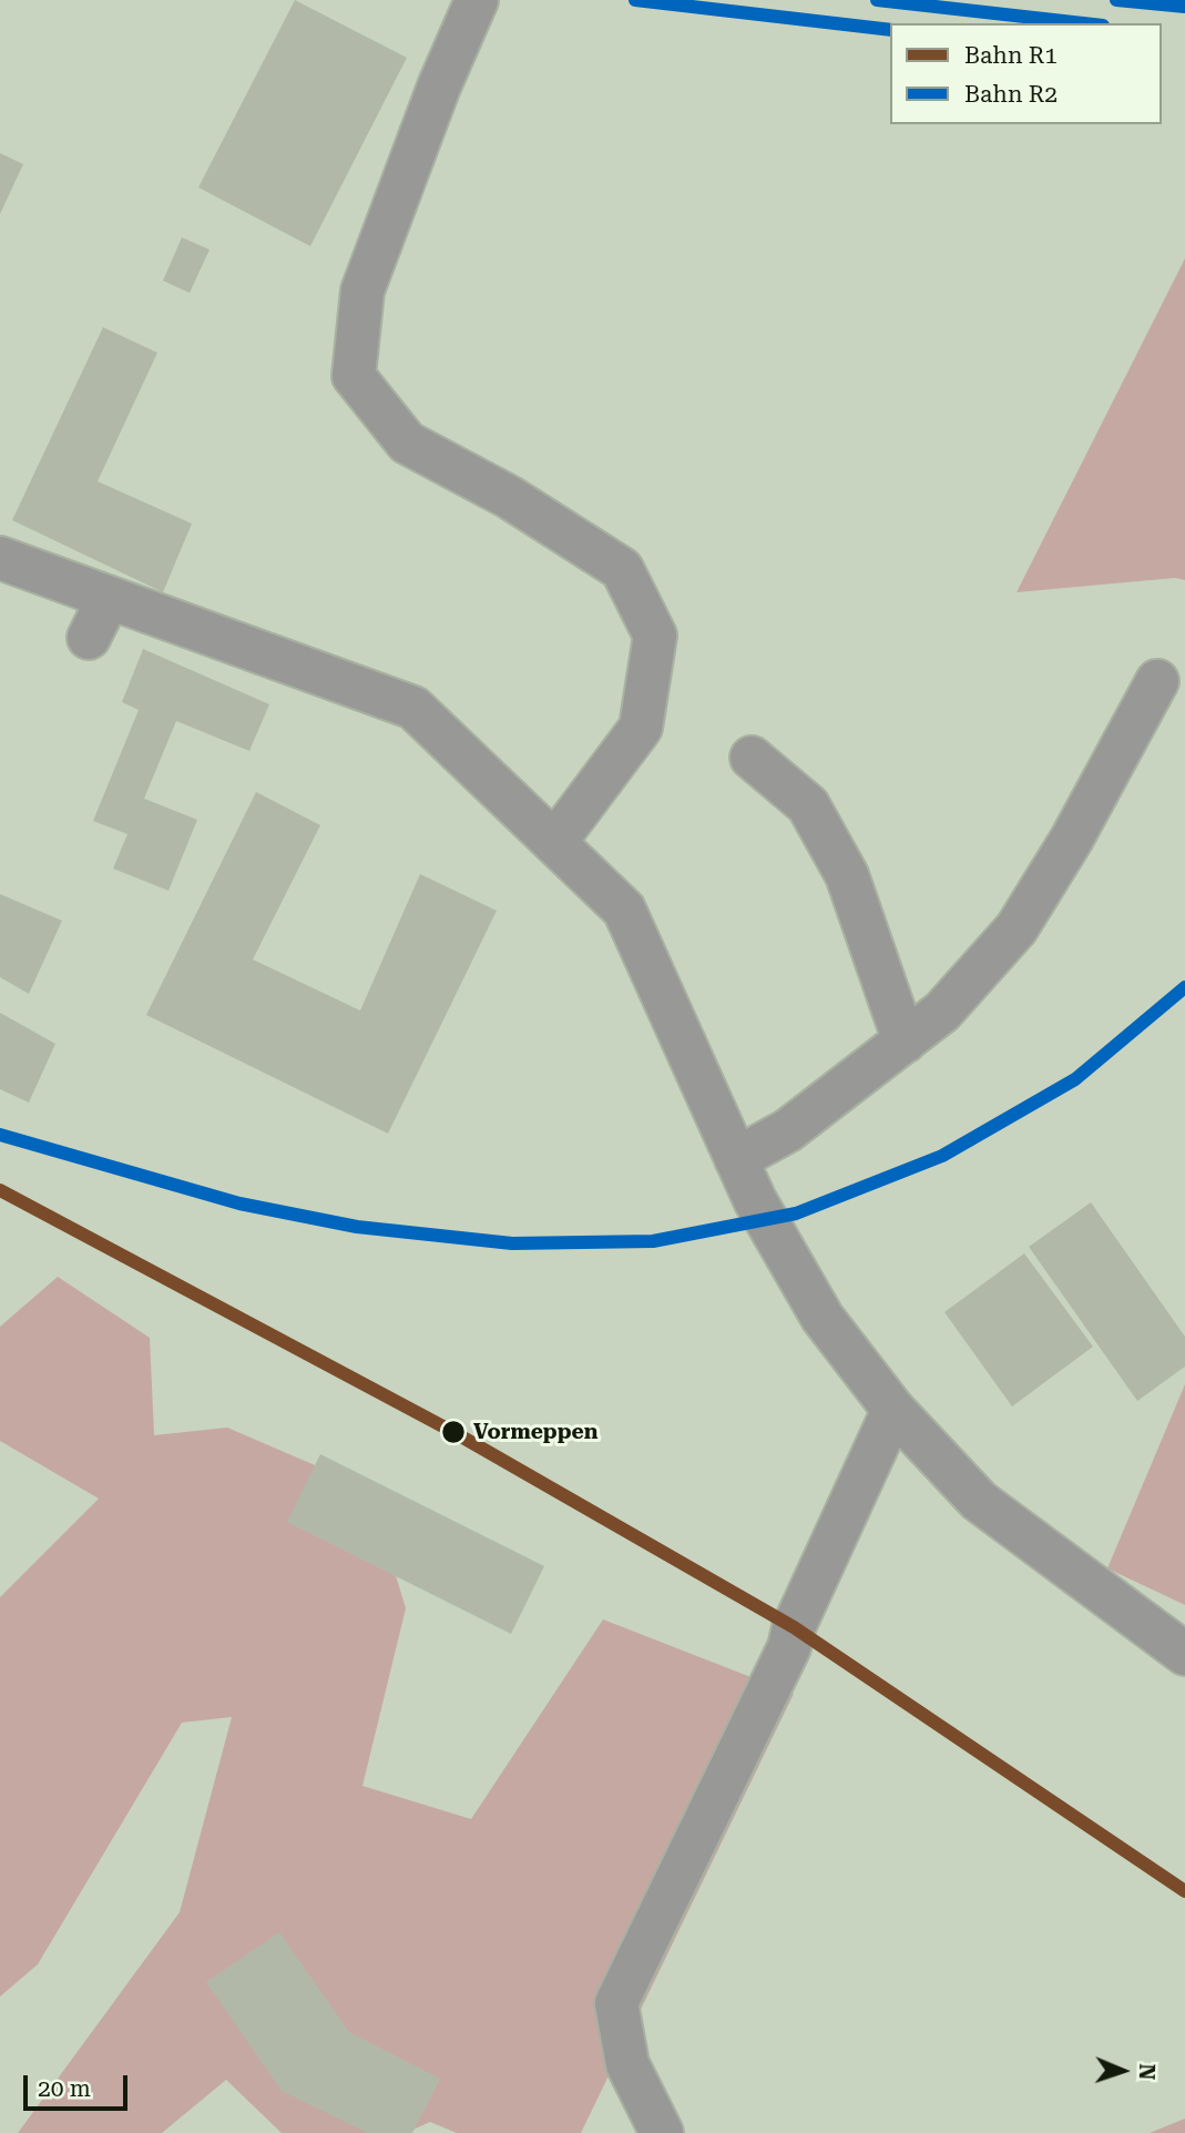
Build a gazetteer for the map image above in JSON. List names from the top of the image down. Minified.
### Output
{"places":["Vormeppen"],"lines":["rail line R2","rail line R1"],"legend":["Bahn R1","Bahn R2"],"scale_bar":"20 m","north":"right"}
